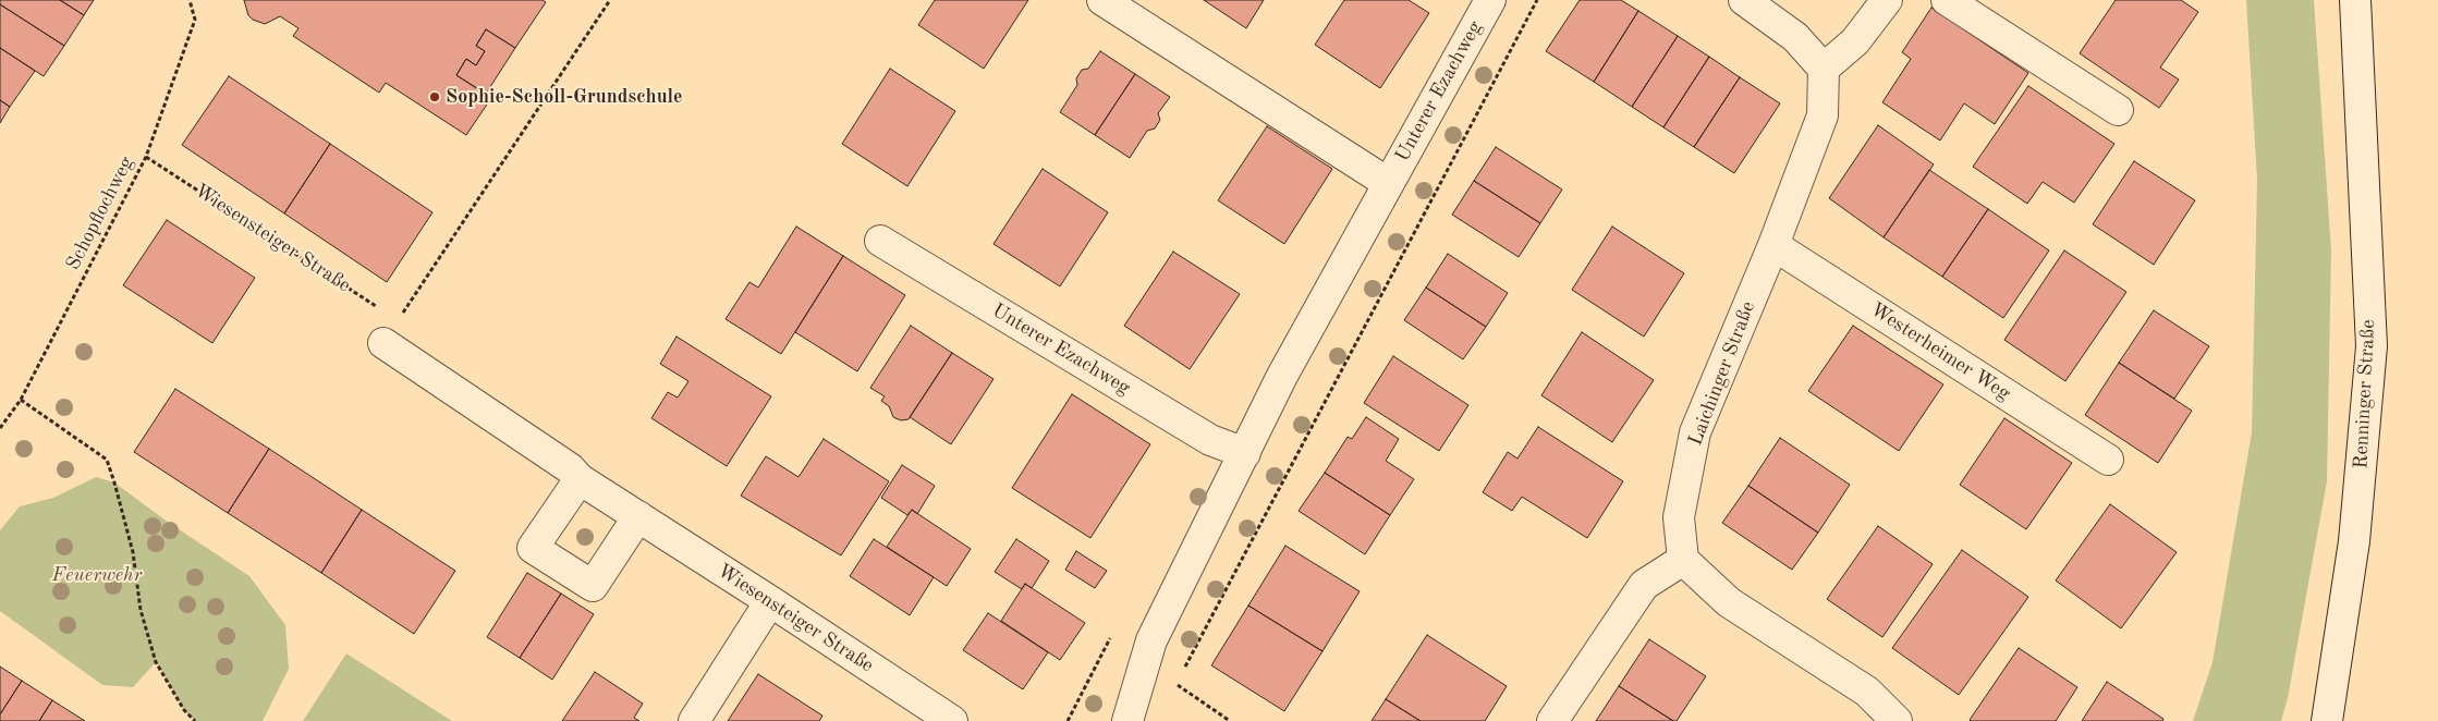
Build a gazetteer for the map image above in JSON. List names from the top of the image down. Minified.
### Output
{"streets":{"street":["Unterer Ezachweg","Wiesensteiger Straße","Westerheimer Weg","Laichinger Straße","Renninger Straße"],"path":["Schopflochweg"]},"crossings":[["Schopflochweg","Wiesensteiger Straße"],["Westerheimer Weg","Laichinger Straße"]],"parks":["Feuerwehr"],"places":["Sophie-Scholl-Grundschule"]}
